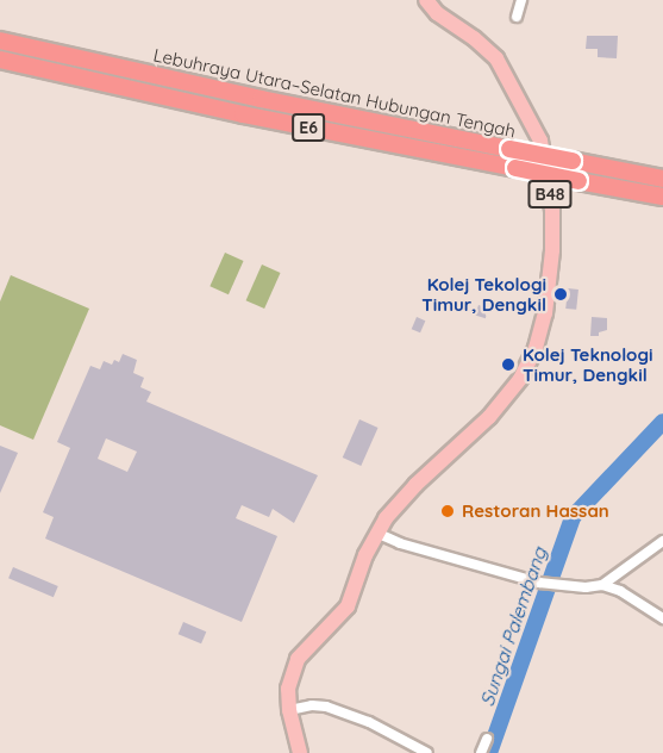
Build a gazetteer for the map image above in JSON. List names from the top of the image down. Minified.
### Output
{"streets":{"highway":["Lebuhraya Utara–Selatan Hubungan Tengah","E6"],"main road":["B48"]},"water":["Sungai Palembang"],"places":["Kolej Tekologi Timur, Dengkil","Kolej Teknologi Timur, Dengkil","Restoran Hassan"]}
